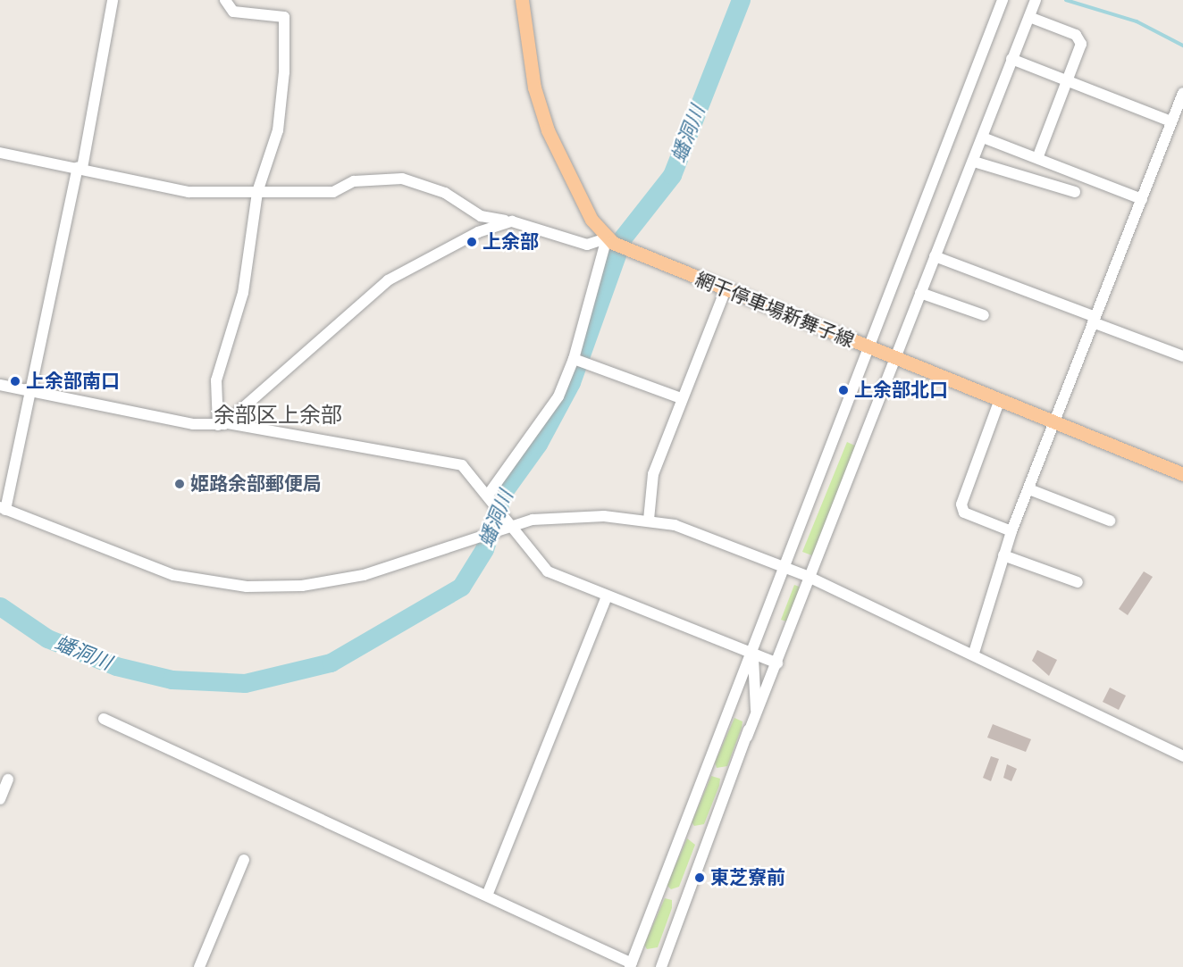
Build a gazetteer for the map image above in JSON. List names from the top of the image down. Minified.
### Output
{"streets":{"main road":["網干停車場新舞子線"]},"districts":["余部区上余部"],"water":["蟠洞川"],"places":["上余部","上余部南口","上余部北口","姫路余部郵便局","東芝寮前"]}
